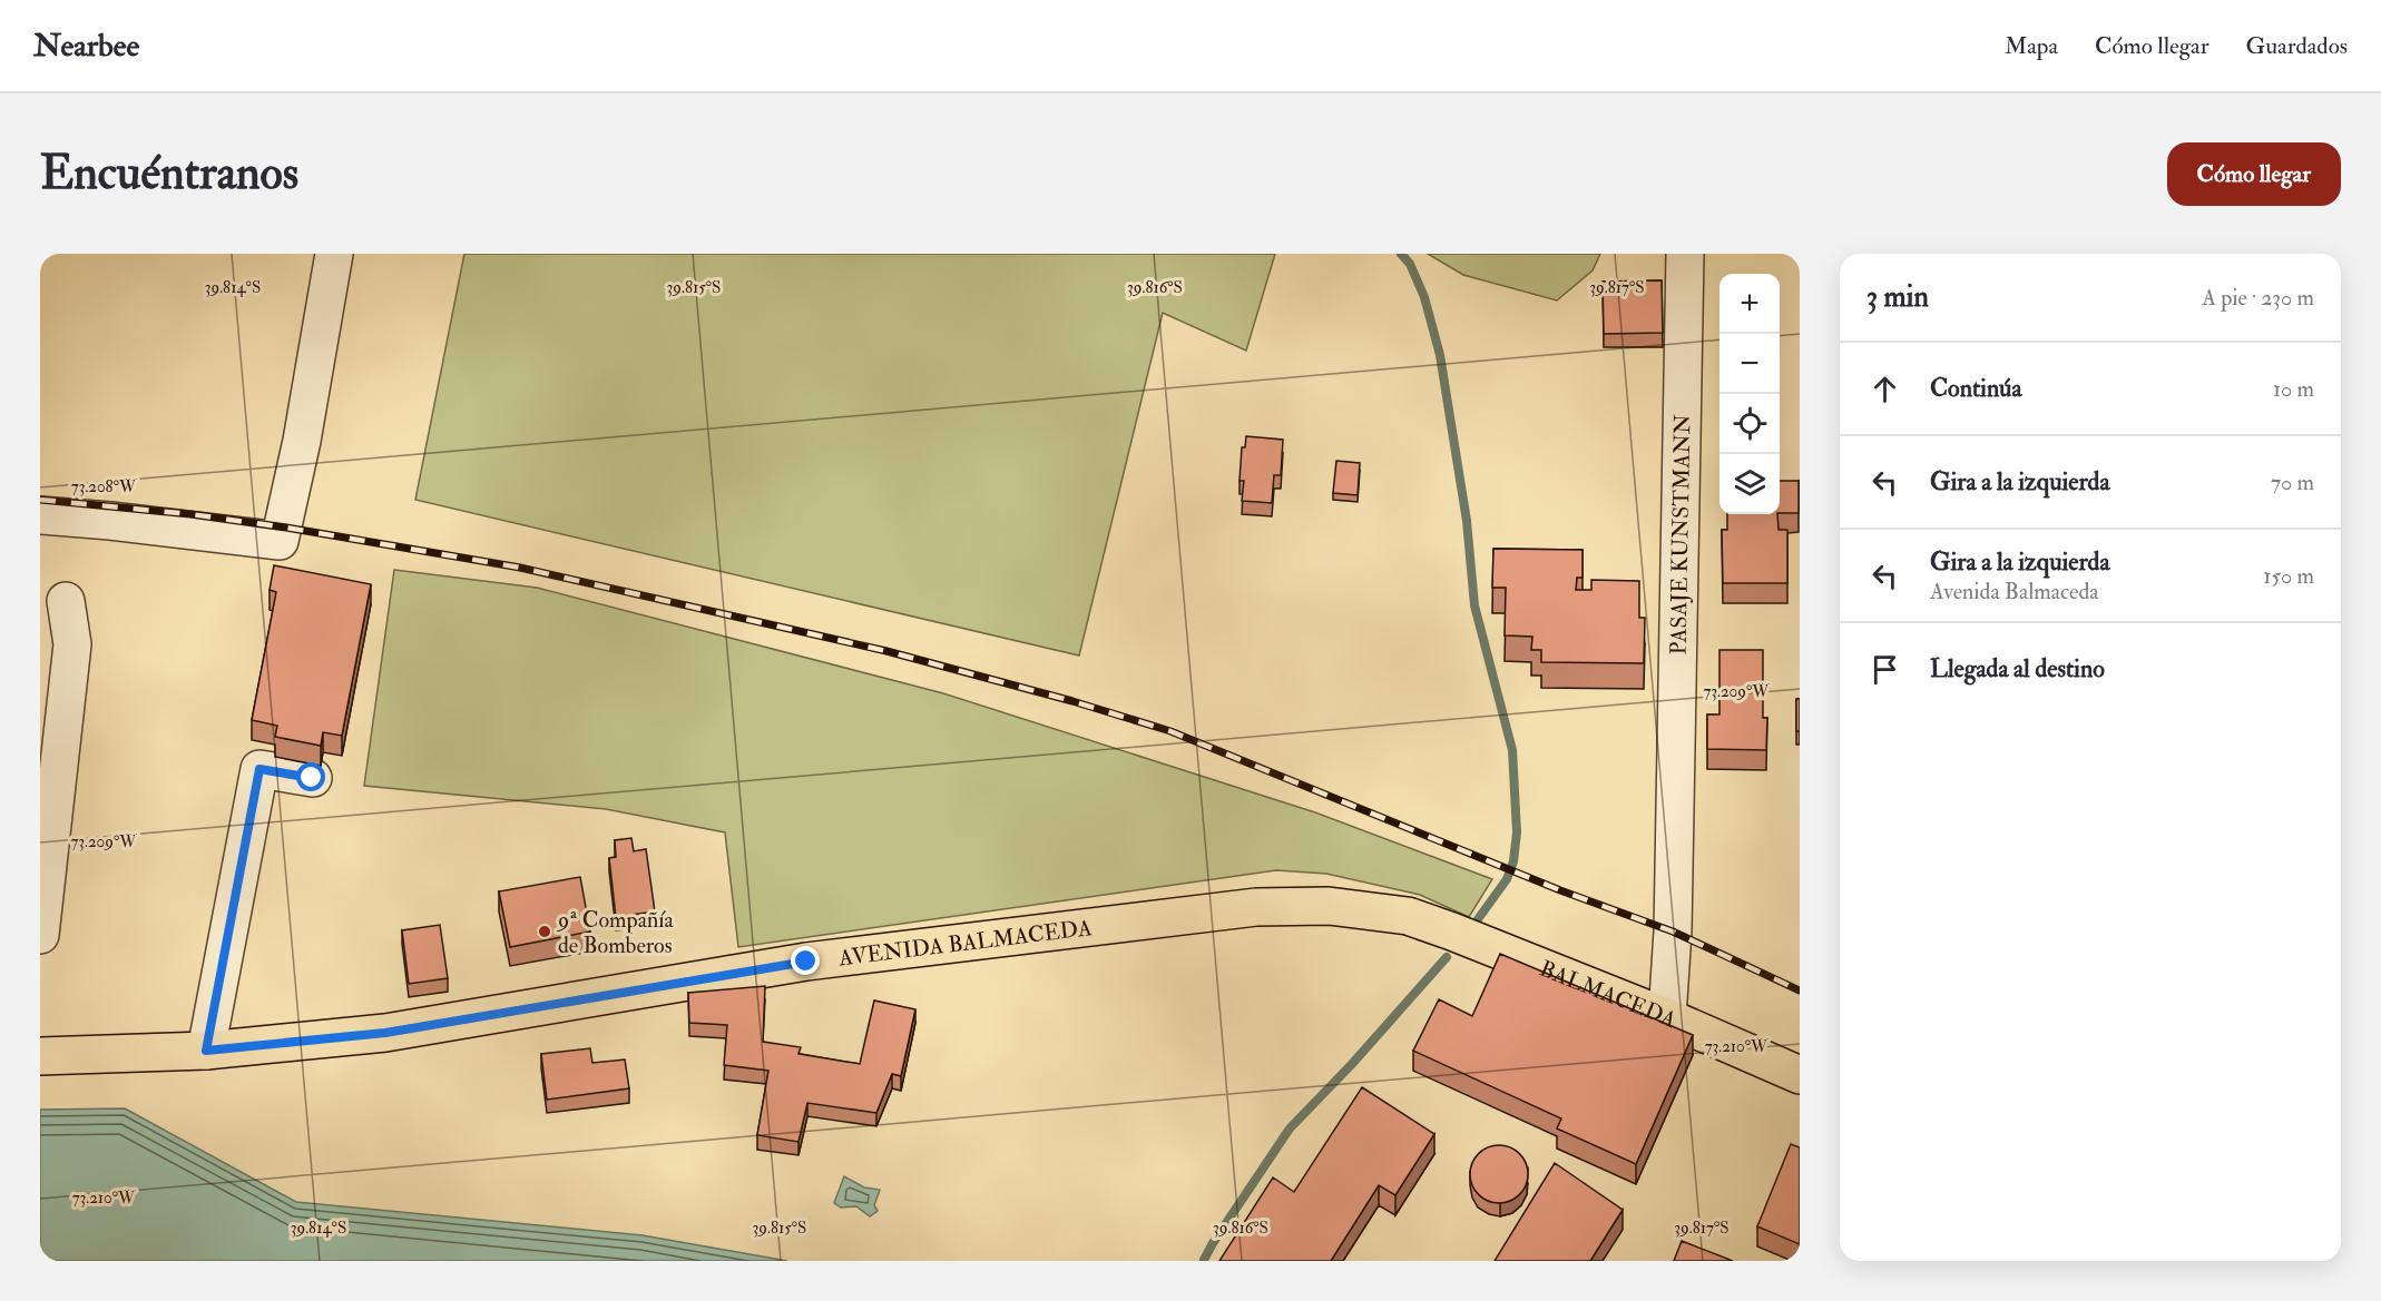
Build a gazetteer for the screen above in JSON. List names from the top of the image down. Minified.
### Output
{"streets":{"main road":["AVENIDA BALMACEDA","BALMACEDA"],"street":["PASAJE KUNSTMANN"]},"crossings":[["PASAJE KUNSTMANN","BALMACEDA"],["AVENIDA BALMACEDA","BALMACEDA"]],"places":["9ª Compañía de Bomberos"],"page":{"header":"Nearbee","nav":["Mapa","Cómo llegar","Guardados"],"buttons":"Cómo llegar","title":"Encuéntranos","heading":["3 min","A pie · 230 m"],"map_buttons":["+","−"],"list":[["Continúa","10 m"],["Gira a la izquierda","70 m"],["Gira a la izquierda","Avenida Balmaceda","150 m"],"Llegada al destino"]},"coordinates":["39.814°S","39.815°S","39.816°S","39.817°S","73.208°W","73.209°W","73.210°W"]}
